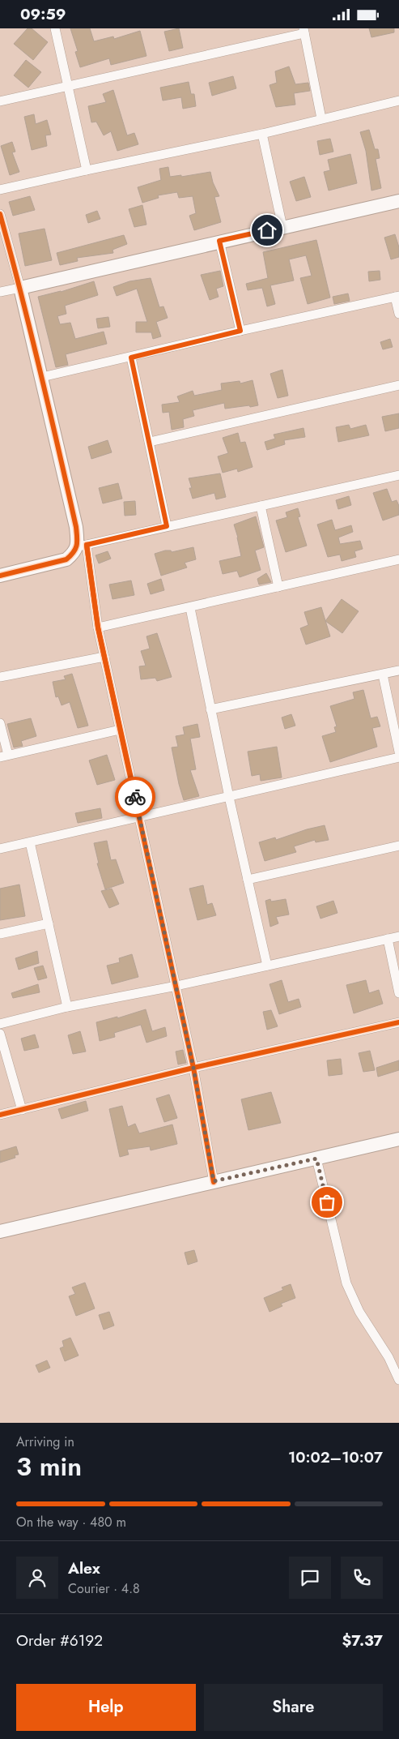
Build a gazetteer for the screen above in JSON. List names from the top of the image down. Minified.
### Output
{"page":{"status":"09:59","heading":["3 min","Arriving in","10:02–10:07"],"panel":["Alex","Courier · 4.8","Order #6192","$7.37"],"bar":"On the way · 480 m","buttons":["Help","Share"]}}
